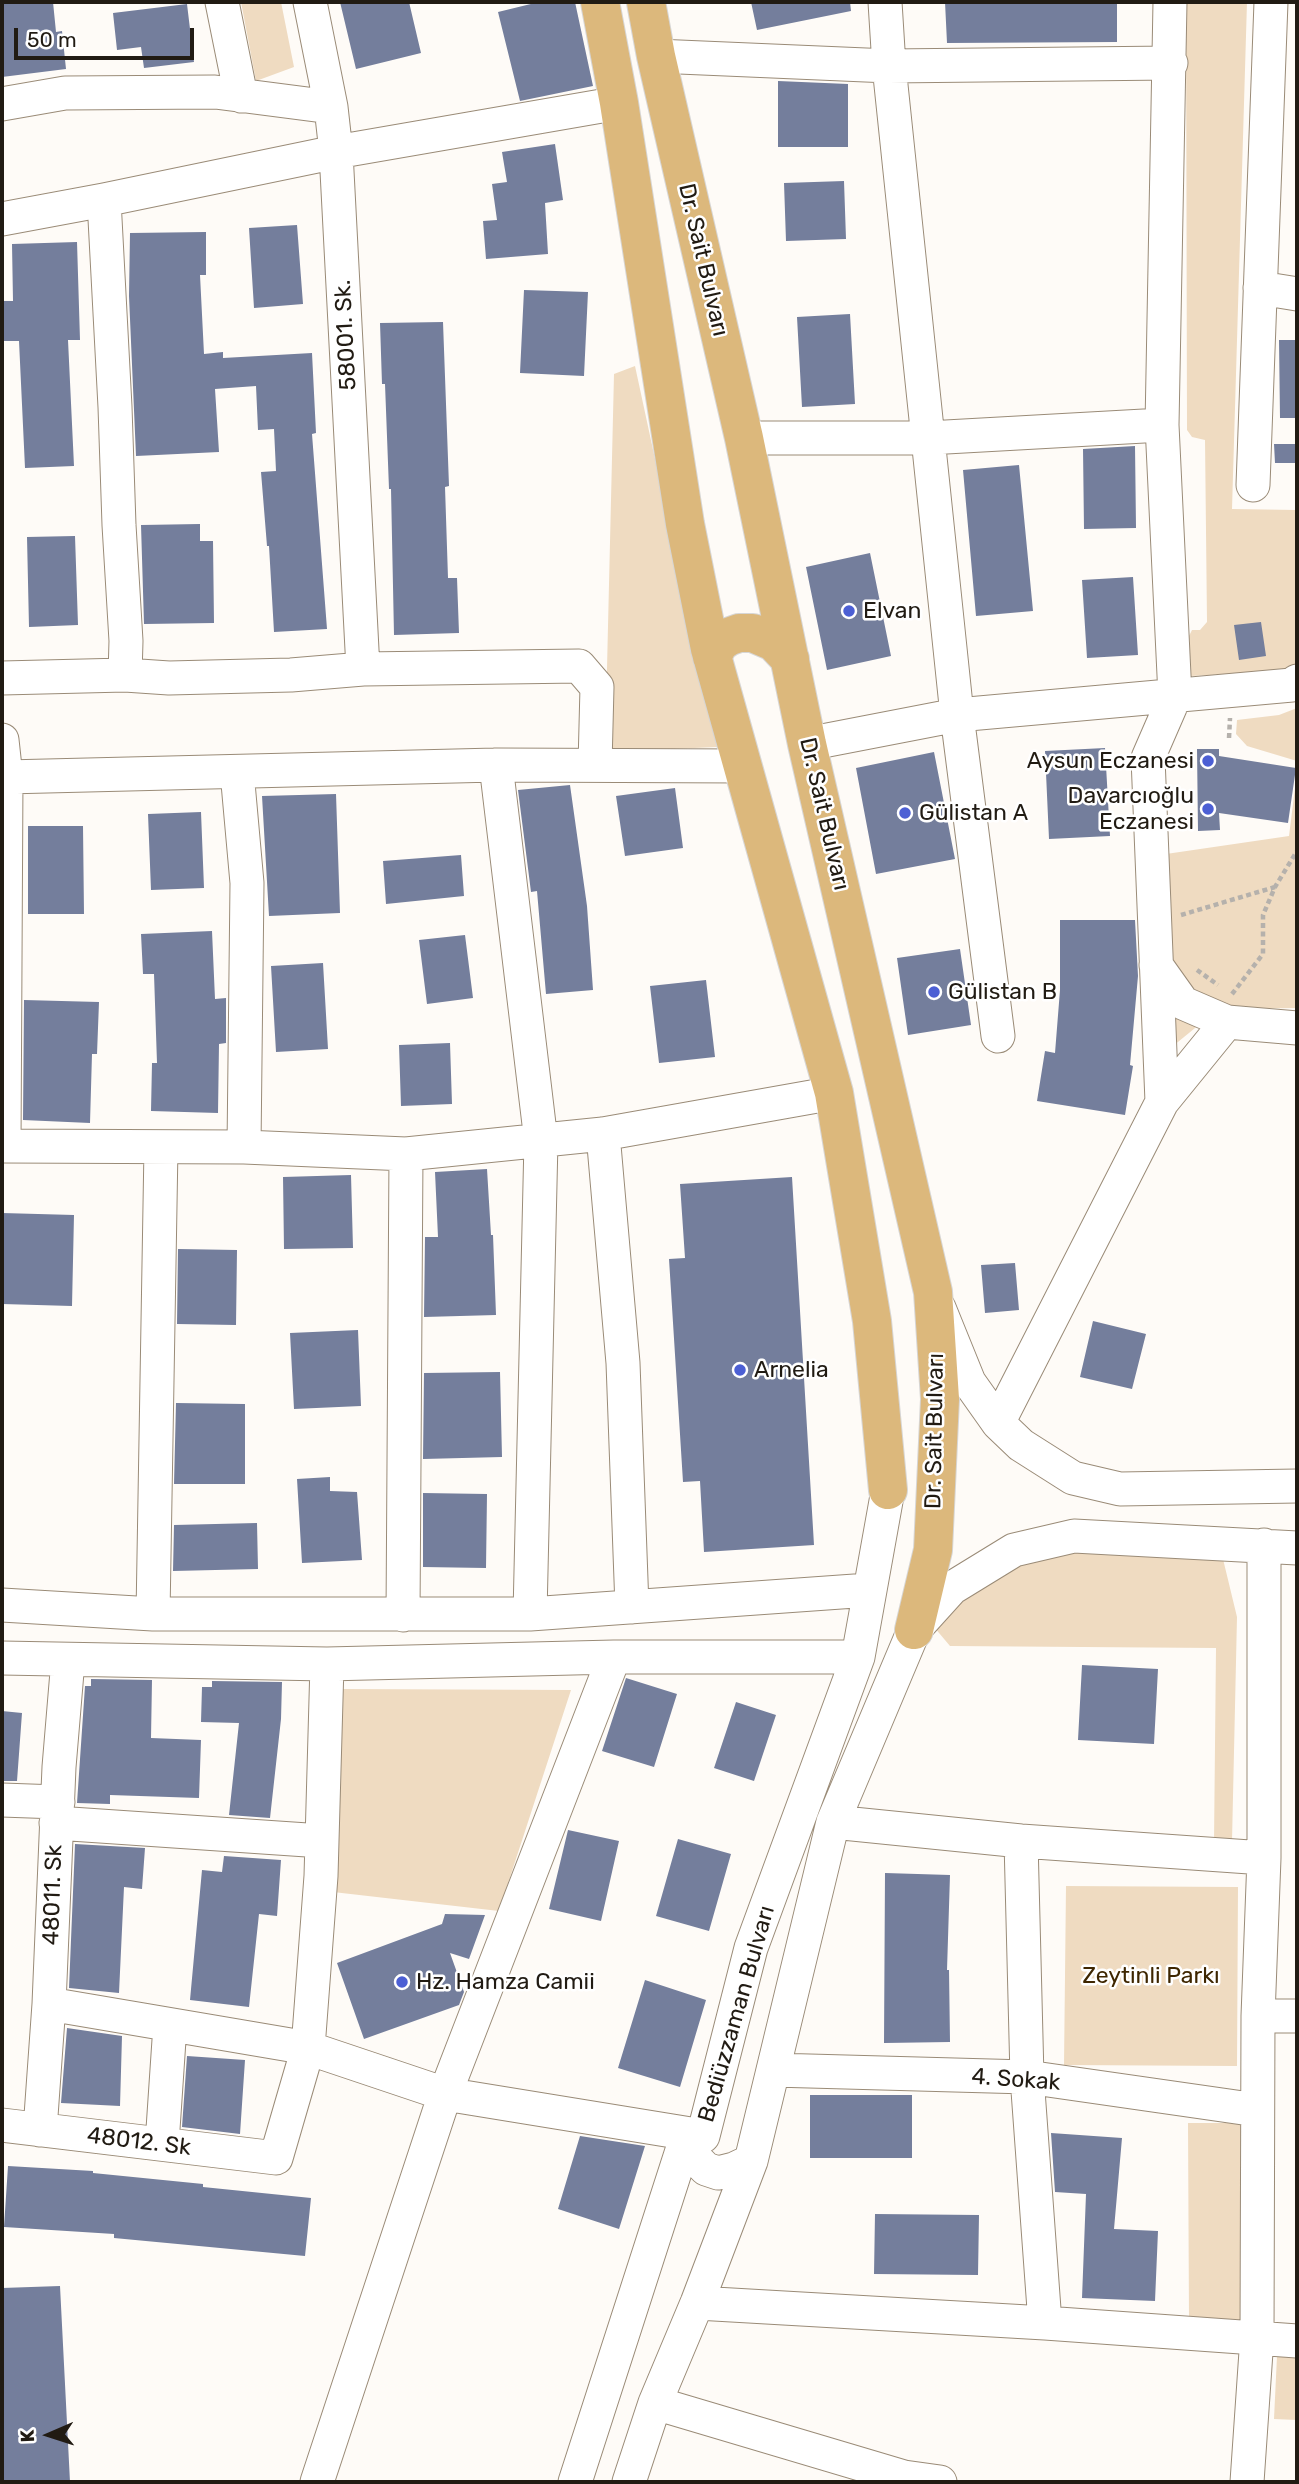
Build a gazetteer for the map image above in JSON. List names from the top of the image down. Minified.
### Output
{"streets":{"main road":["Dr. Sait Bulvarı"],"street":["58001. Sk.","48011. Sk","Bediüzzaman Bulvarı","4. Sokak","48012. Sk"]},"crossings":[["Dr. Sait Bulvarı","Bediüzzaman Bulvarı"],["48011. Sk","48012. Sk"],["Bediüzzaman Bulvarı","4. Sokak"]],"parks":["Zeytinli Parkı"],"places":["Elvan","Aysun Eczanesi","Davarcıoğlu Eczanesi","Gülistan A","Gülistan B","Arnelia","Hz. Hamza Camii"],"scale_bar":"50 m","north":"left"}
